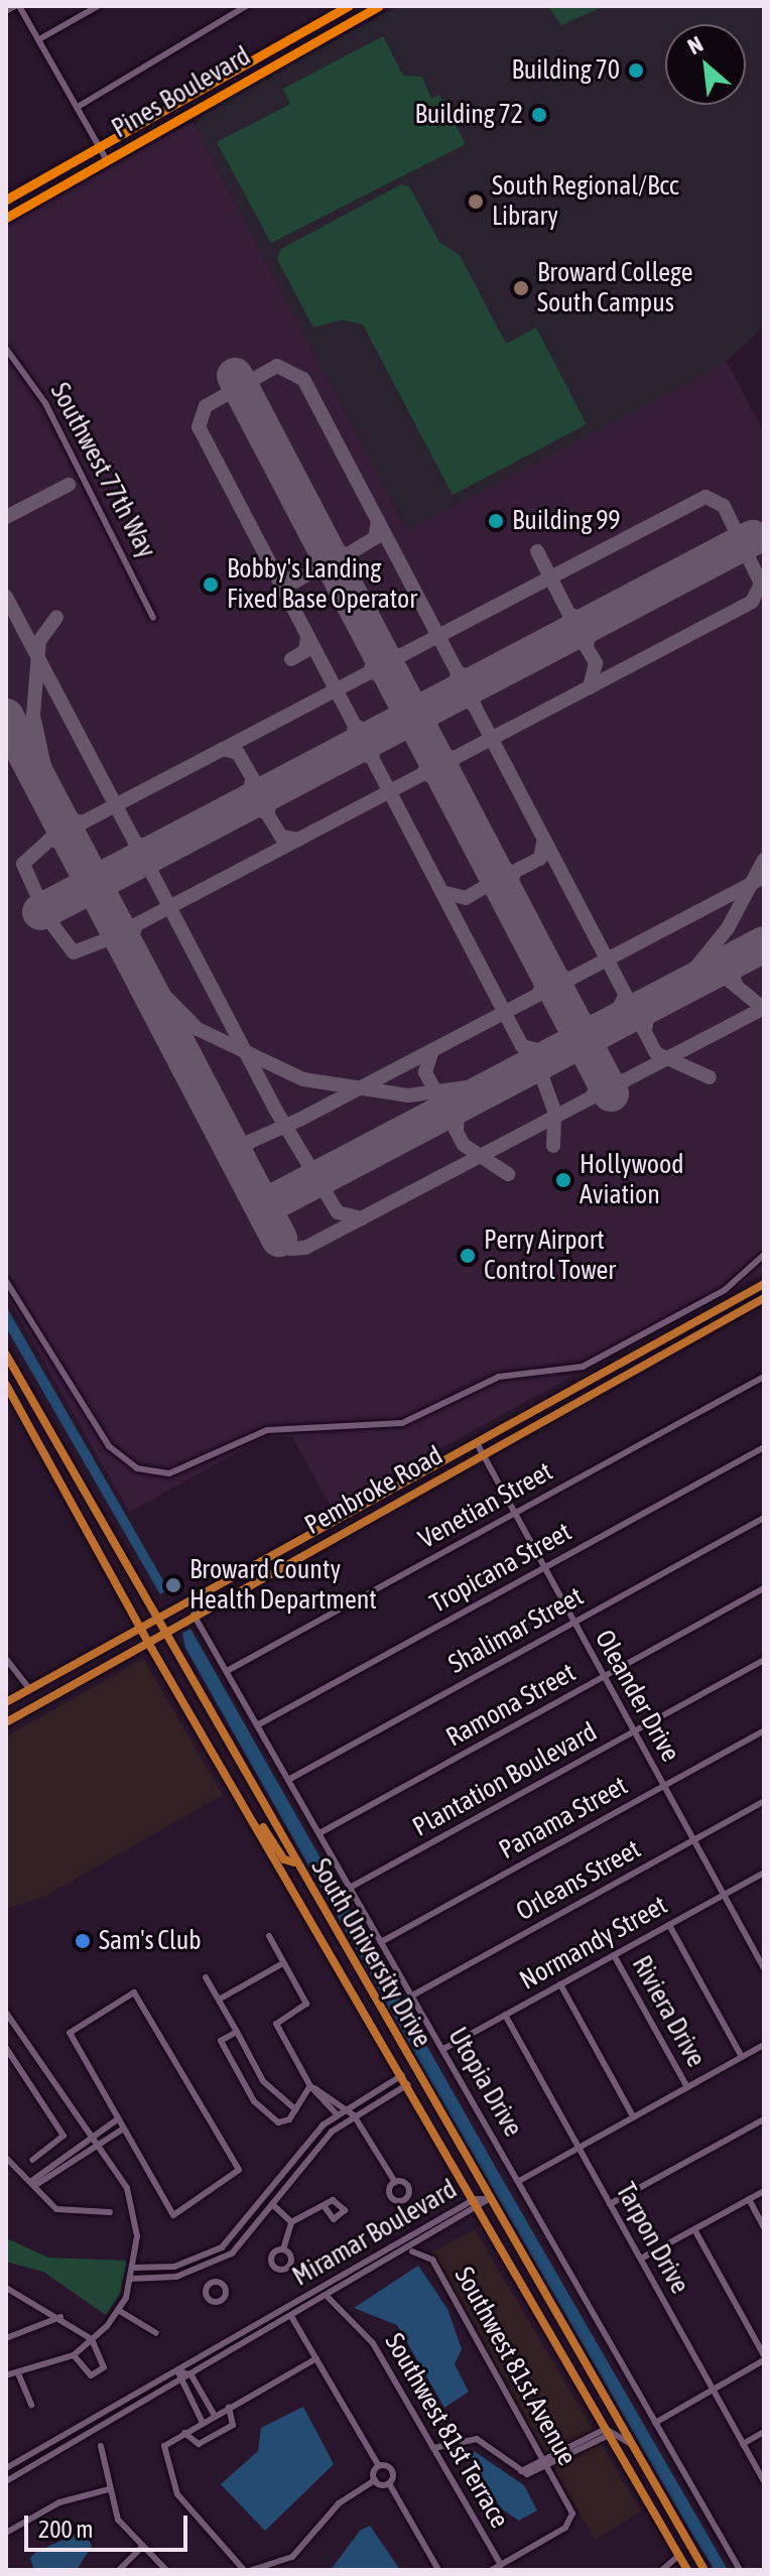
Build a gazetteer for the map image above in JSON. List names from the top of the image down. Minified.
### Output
{"streets":{"highway":["Pines Boulevard"],"main road":["Pembroke Road","South University Drive"],"street":["Southwest 77th Way","Venetian Street","Tropicana Street","Shalimar Street","Oleander Drive","Ramona Street","Plantation Boulevard","Panama Street","Orleans Street","Normandy Street","Riviera Drive","Utopia Drive","Miramar Boulevard","Tarpon Drive","Southwest 81st Avenue","Southwest 81st Terrace"]},"crossings":[["Pembroke Road","Oleander Drive"],["Pembroke Road","South University Drive"],["Pembroke Road","Utopia Drive"],["Venetian Street","Oleander Drive"],["Venetian Street","Utopia Drive"],["Tropicana Street","Oleander Drive"],["Tropicana Street","Utopia Drive"],["Shalimar Street","Oleander Drive"],["Shalimar Street","Utopia Drive"],["Oleander Drive","Ramona Street"],["Oleander Drive","Plantation Boulevard"],["Oleander Drive","Panama Street"],["Oleander Drive","Orleans Street"],["Oleander Drive","Normandy Street"],["Ramona Street","Utopia Drive"],["Plantation Boulevard","Utopia Drive"],["Panama Street","Utopia Drive"],["Orleans Street","Utopia Drive"],["Normandy Street","Riviera Drive"],["Normandy Street","Utopia Drive"],["Normandy Street","Tarpon Drive"],["South University Drive","Miramar Boulevard"],["Miramar Boulevard","Southwest 81st Avenue"],["Miramar Boulevard","Southwest 81st Terrace"],["Southwest 81st Avenue","Southwest 81st Terrace"]],"places":["Building 70","Building 72","South Regional/Bcc Library","Broward College South Campus","Building 99","Bobby's Landing Fixed Base Operator","Hollywood Aviation","Perry Airport Control Tower","Broward County Health Department","Sam's Club"],"scale_bar":"200 m","north":"top left"}
